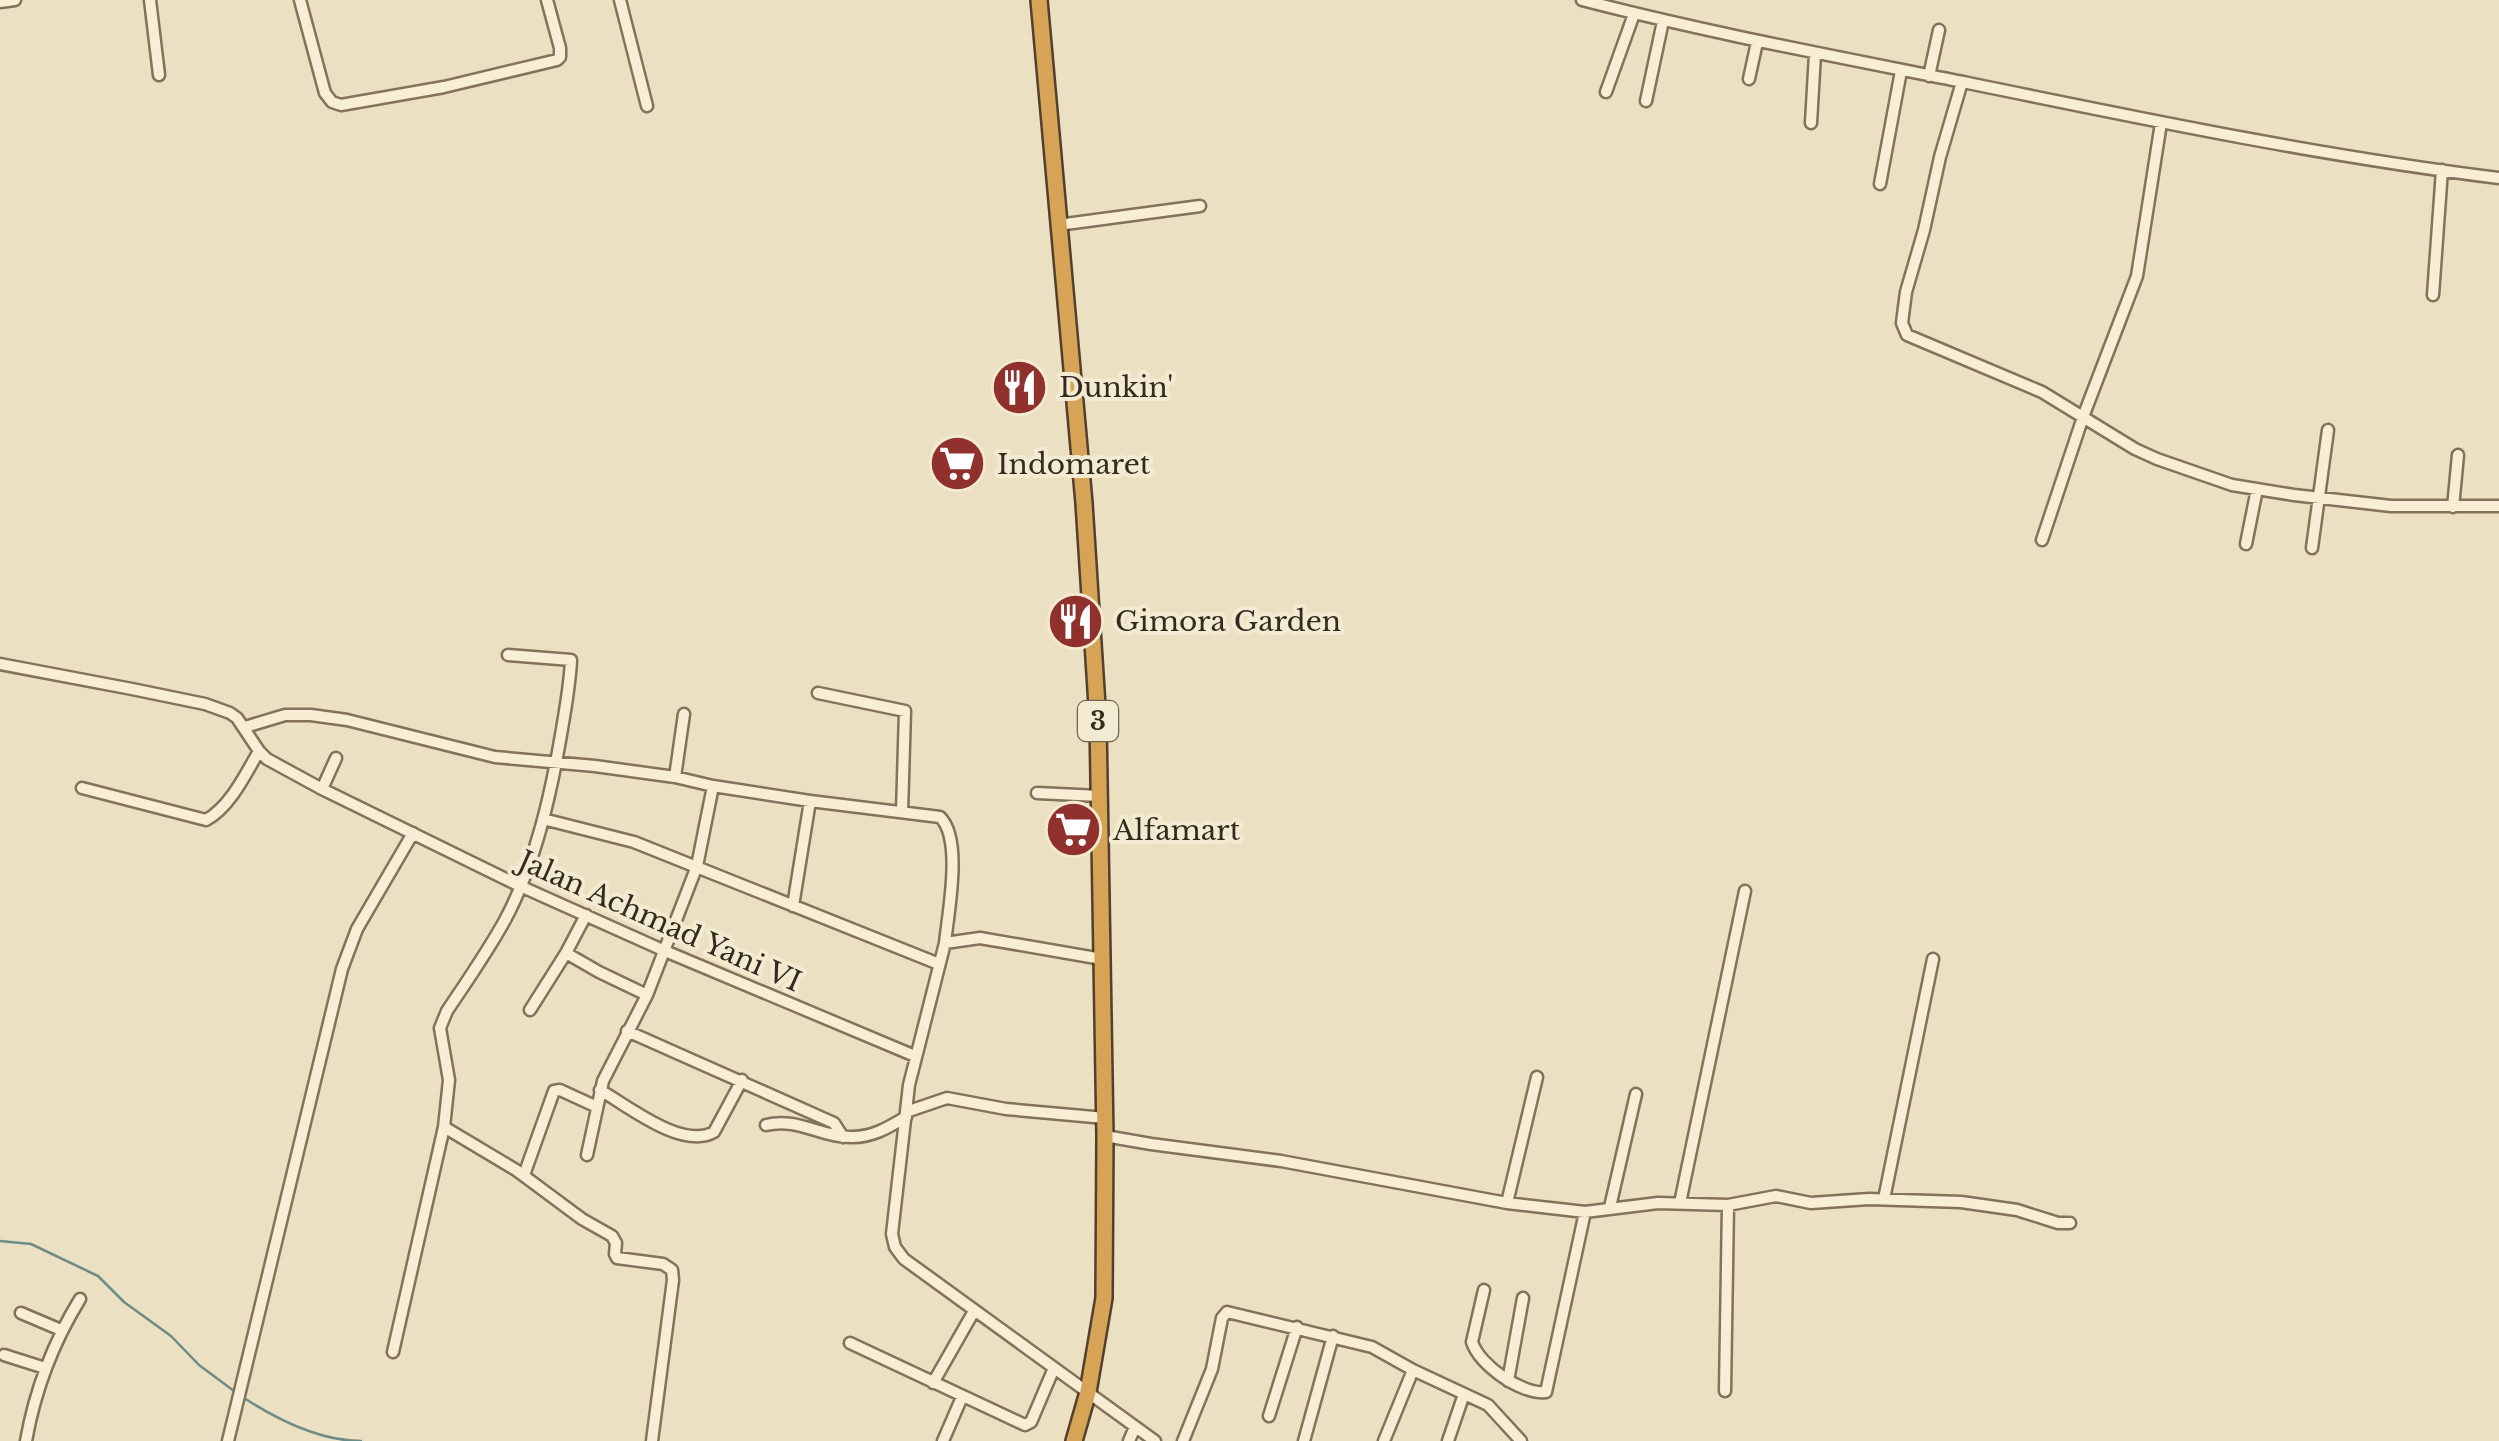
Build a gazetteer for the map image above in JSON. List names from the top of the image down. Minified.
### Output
{"streets":{"highway":["3"],"street":["Jalan Achmad Yani VI"]},"places":{"restaurant":["Dunkin'","Gimora Garden"],"supermarket":["Indomaret","Alfamart"]}}
